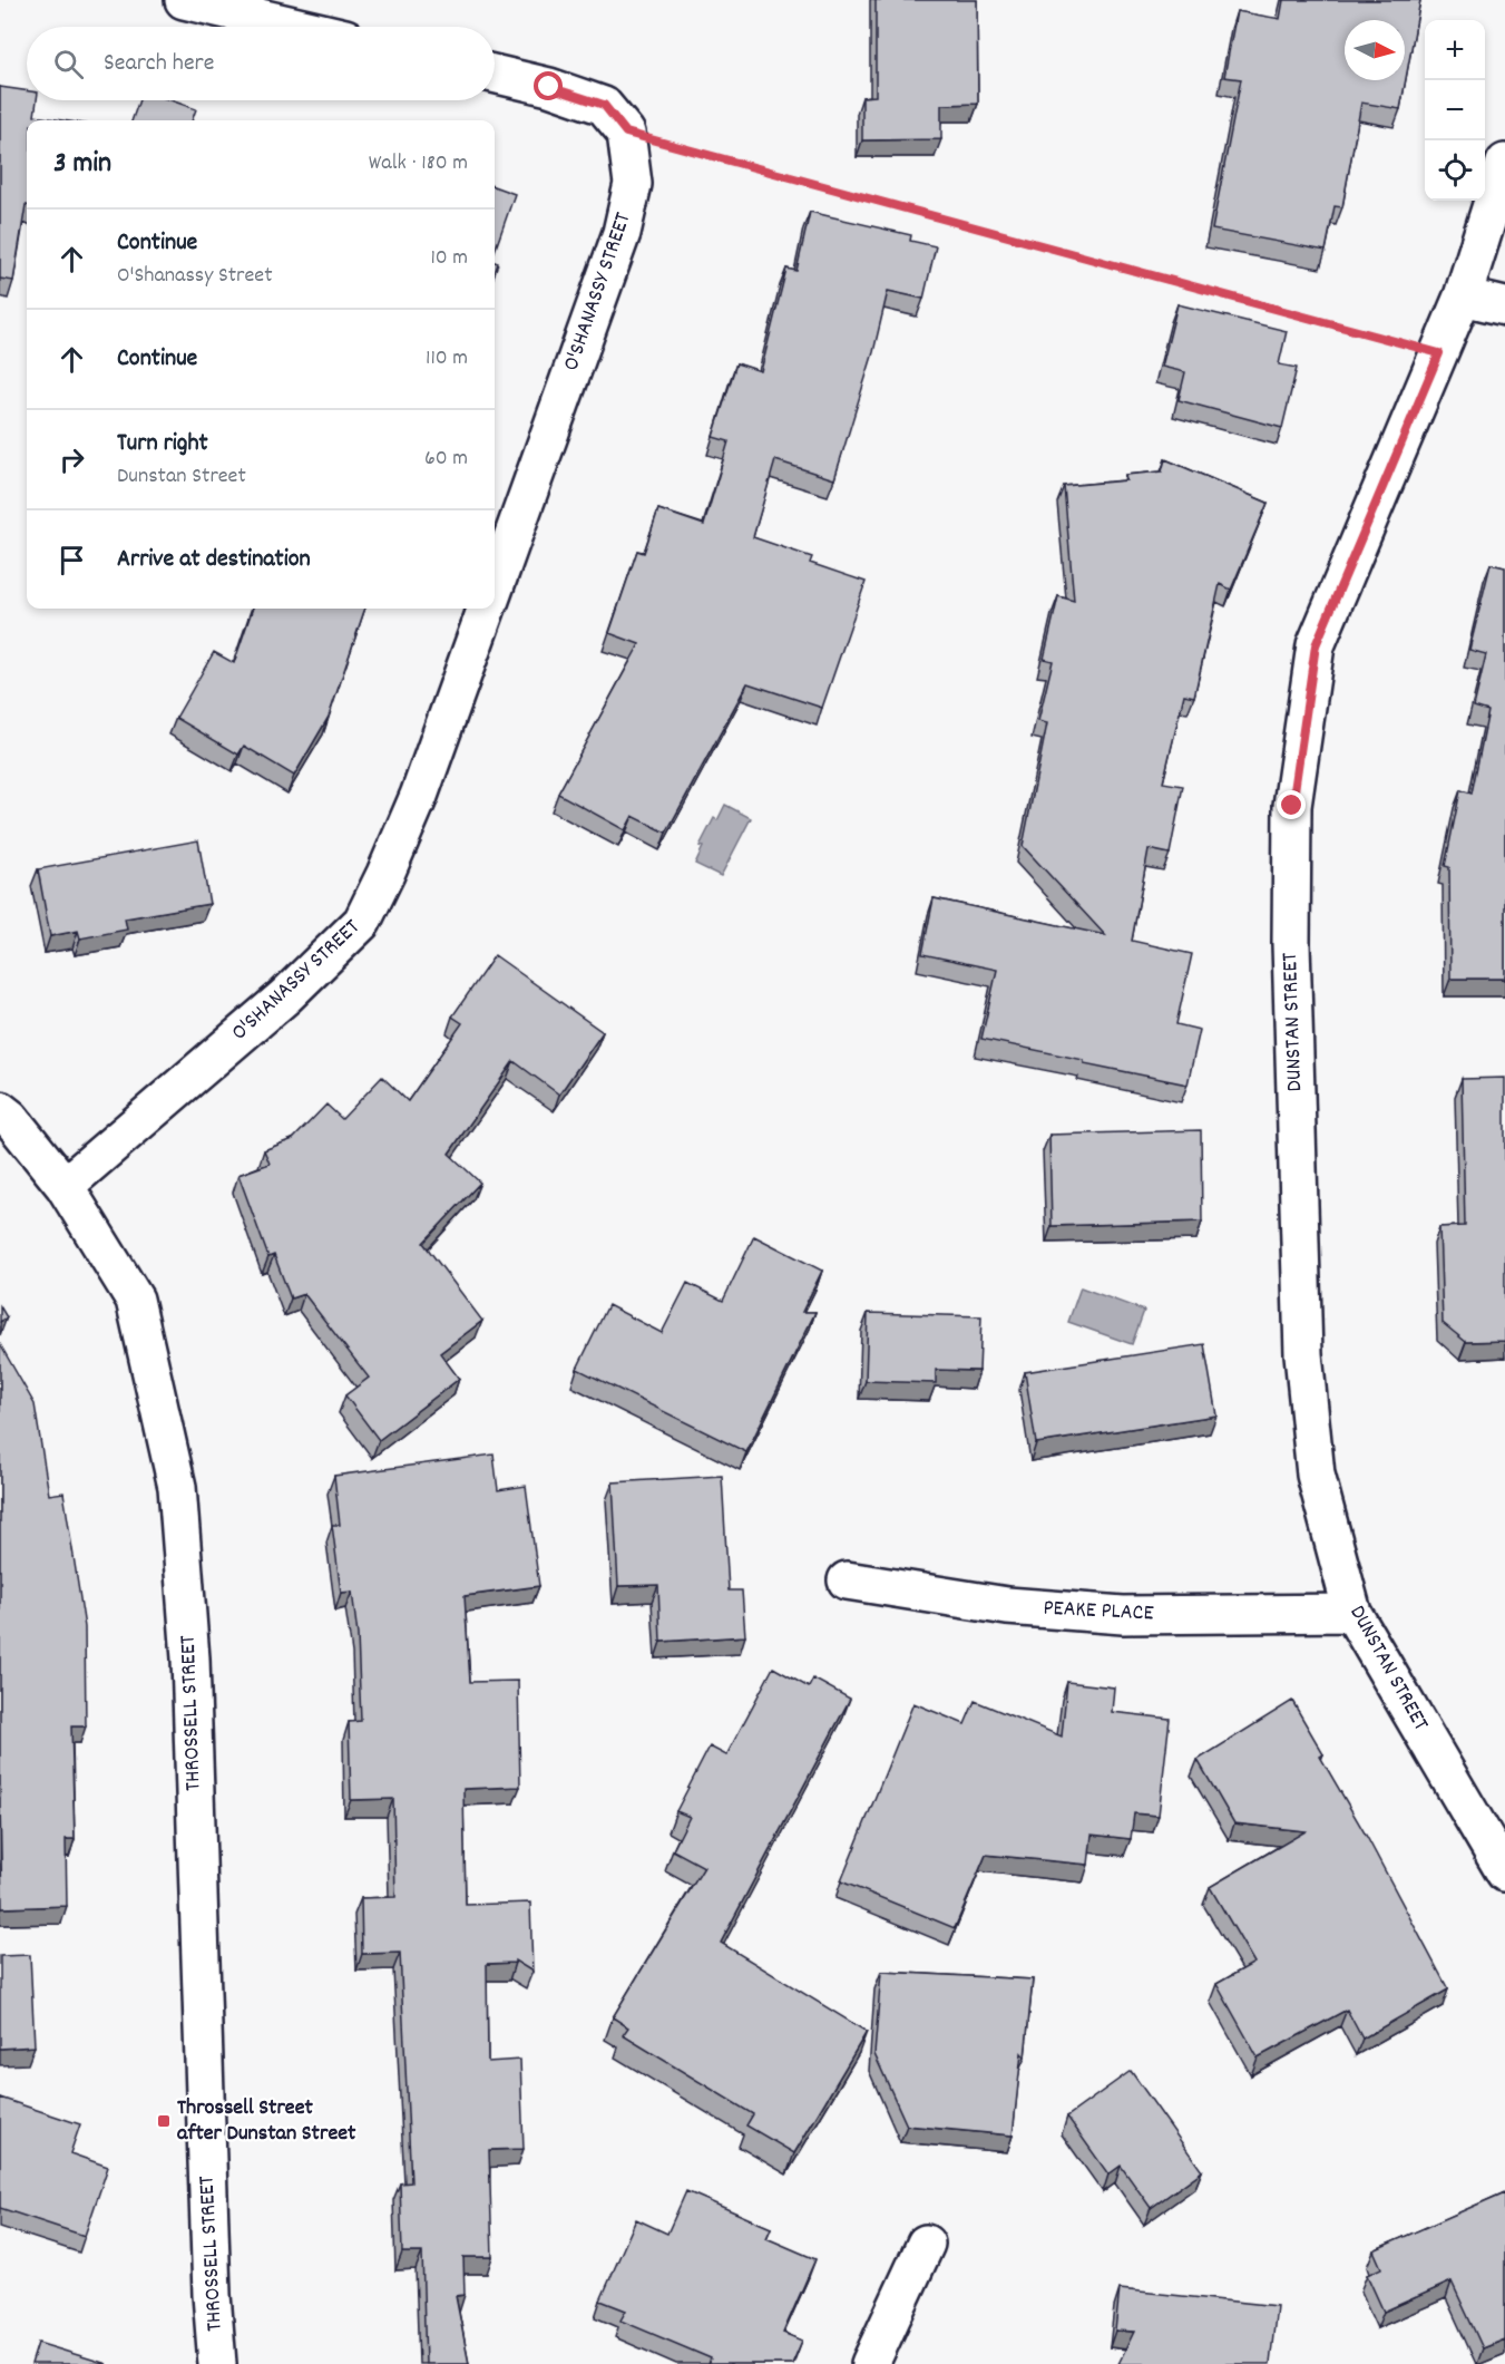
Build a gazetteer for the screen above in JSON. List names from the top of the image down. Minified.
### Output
{"streets":{"street":["O'SHANASSY STREET","DUNSTAN STREET","PEAKE PLACE","THROSSELL STREET"]},"crossings":[["O'SHANASSY STREET","THROSSELL STREET"],["DUNSTAN STREET","PEAKE PLACE"]],"places":{"transit":["Throssell Street after Dunstan Street"]},"north":"right","page":{"map_buttons":["+","−"],"search":"Search here","heading":["3 min","Walk · 180 m"],"list":[["Continue","O'Shanassy Street","10 m"],["Continue","110 m"],["Turn right","Dunstan Street","60 m"],"Arrive at destination"]}}
